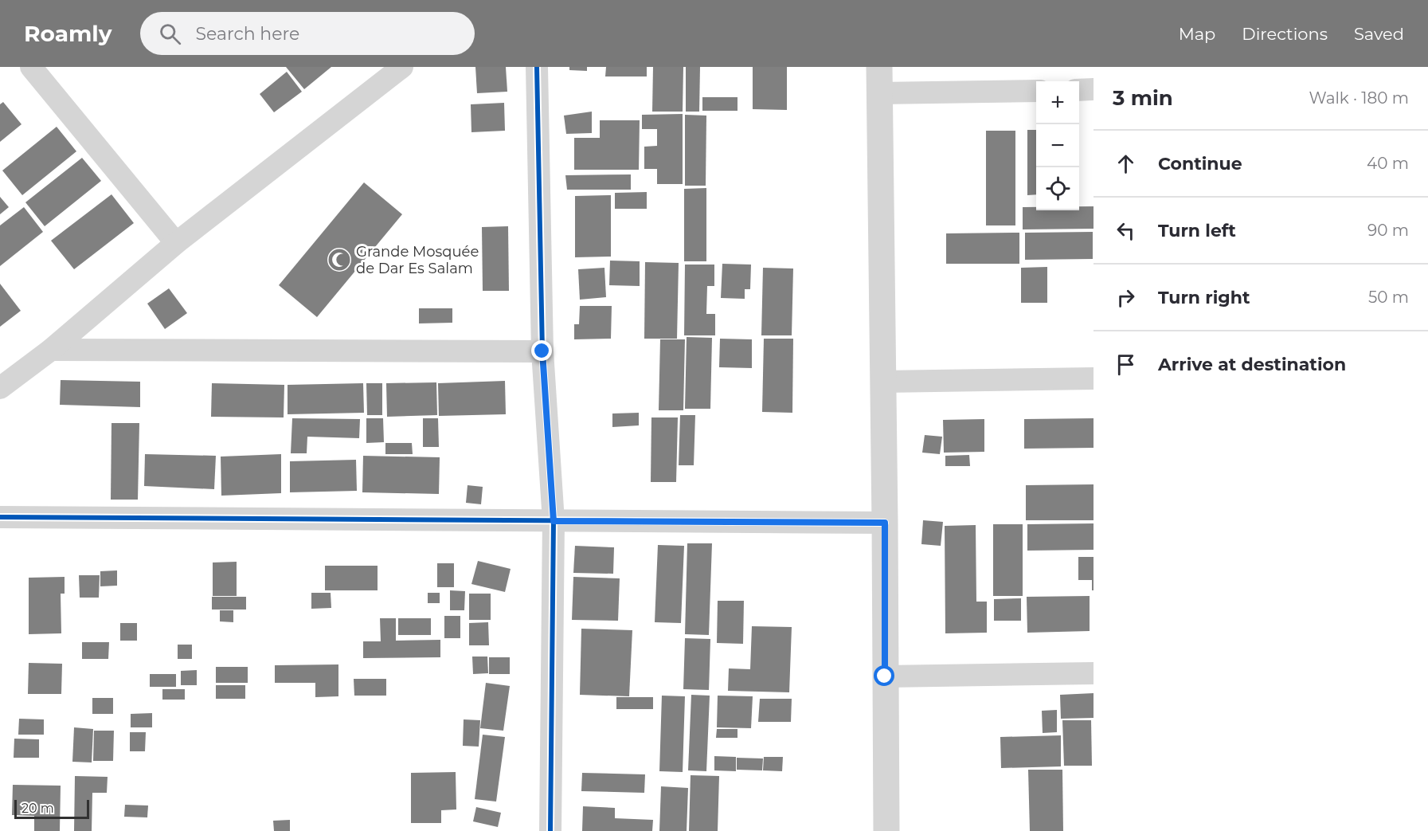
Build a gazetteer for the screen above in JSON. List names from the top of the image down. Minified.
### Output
{"places":{"mosque":["Grande Mosquée de Dar Es Salam"]},"scale_bar":"20 m","page":{"header":"Roamly","search":"Search here","nav":["Map","Directions","Saved"],"heading":["3 min","Walk · 180 m"],"map_buttons":["+","−"],"list":[["Continue","40 m"],["Turn left","90 m"],["Turn right","50 m"],"Arrive at destination"],"scale":"20 m"}}
